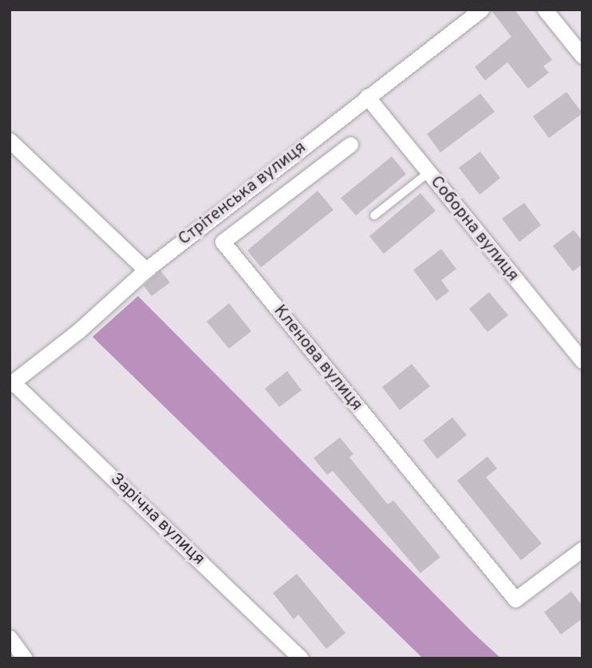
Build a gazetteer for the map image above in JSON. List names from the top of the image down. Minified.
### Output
{"streets":{"street":["Стрітенська вулиця","Соборна вулиця","Кленова вулиця","Зарічна вулиця"]},"crossings":[["Стрітенська вулиця","Соборна вулиця"],["Стрітенська вулиця","Зарічна вулиця"]]}
